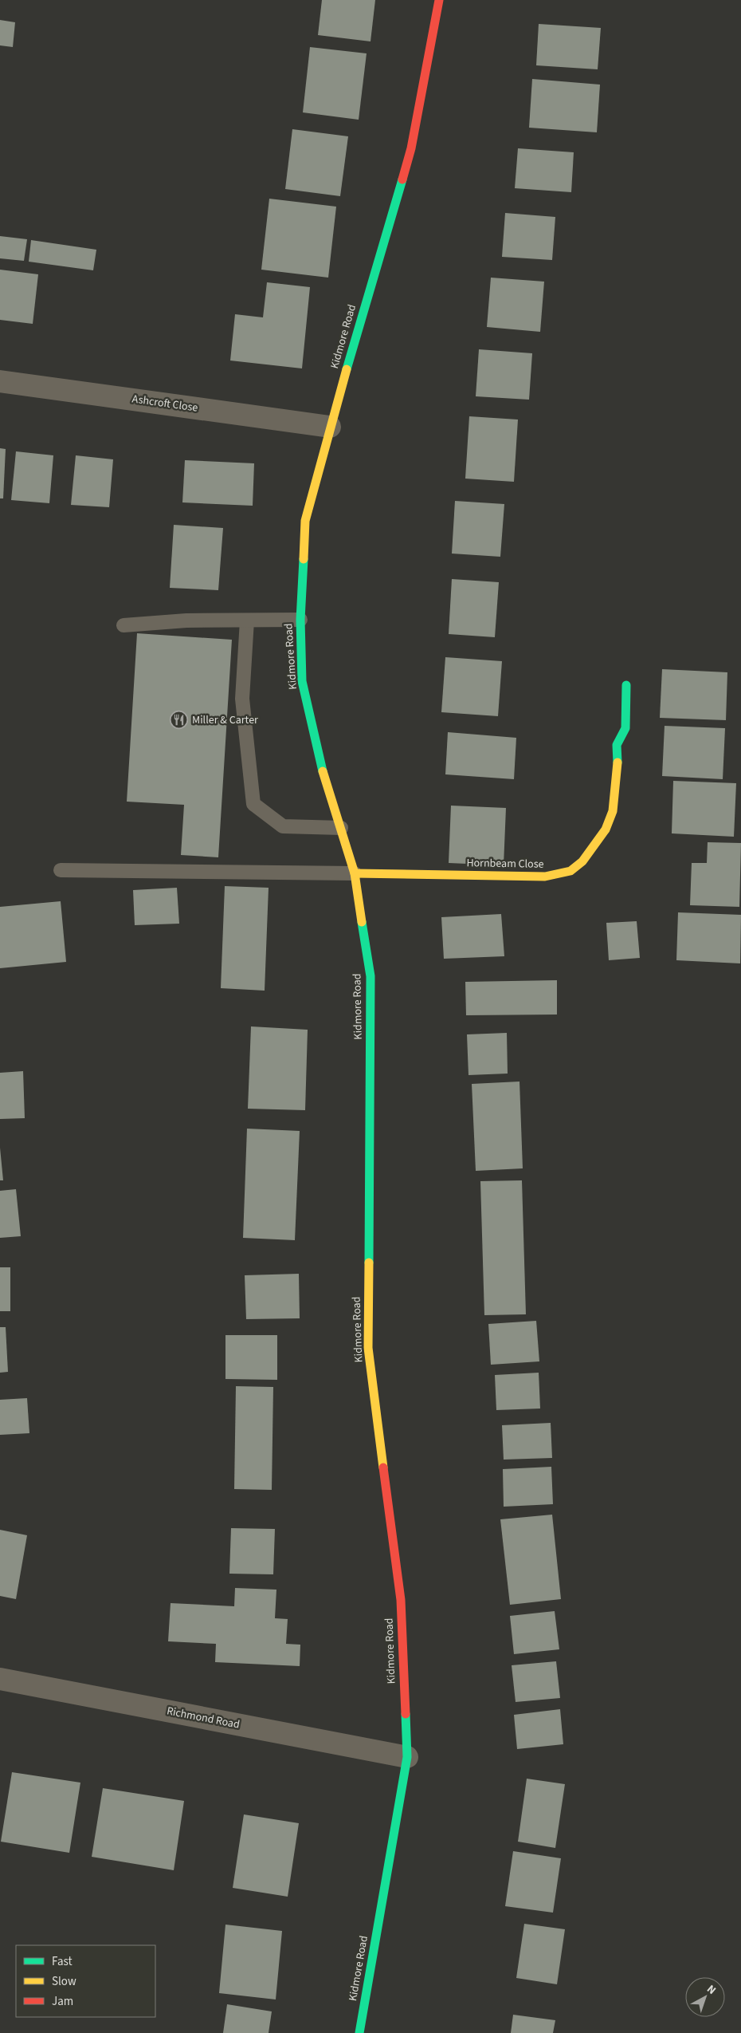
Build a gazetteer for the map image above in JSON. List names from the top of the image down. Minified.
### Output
{"streets":{"street":["Kidmore Road","Ashcroft Close","Hornbeam Close","Richmond Road"]},"crossings":[["Kidmore Road","Ashcroft Close"],["Kidmore Road","Hornbeam Close"],["Kidmore Road","Richmond Road"]],"places":{"restaurant":["Miller & Carter"]},"legend":["Fast","Slow","Jam"],"north":"top right"}
